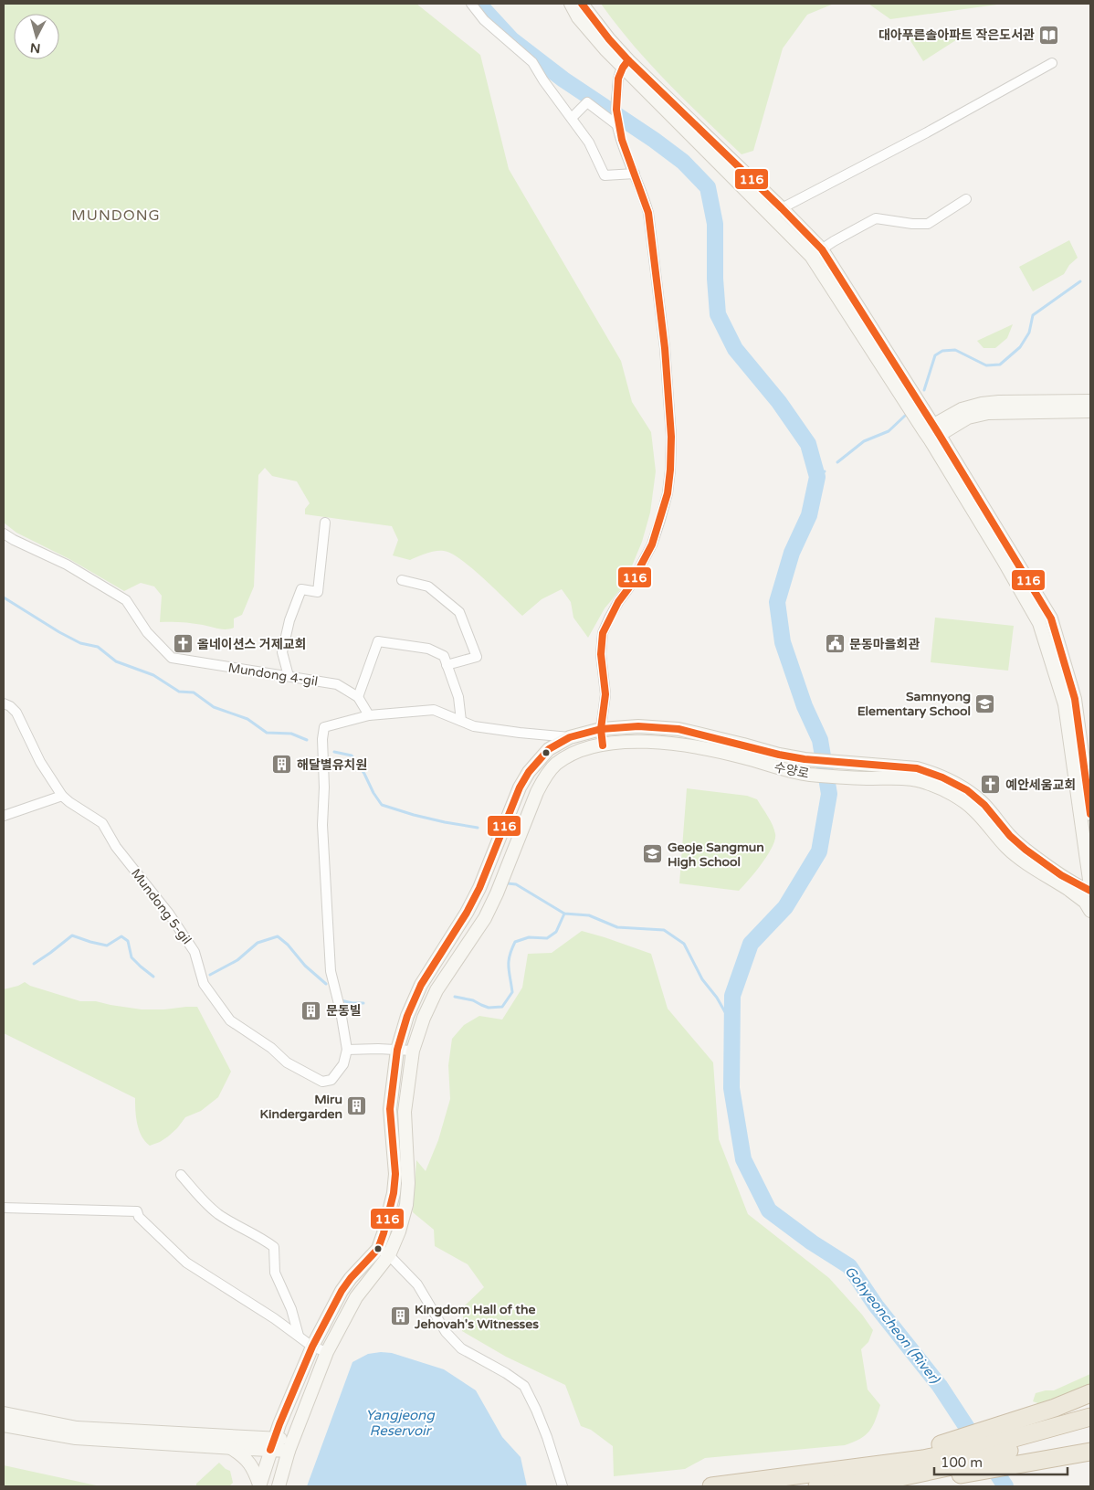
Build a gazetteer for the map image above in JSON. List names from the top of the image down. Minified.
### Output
{"streets":{"street":["Mundong 4-gil","수양로","Mundong 5-gil"]},"districts":["MUNDONG"],"water":["Gohyeoncheon (River)","Yangjeong Reservoir"],"places":{"library":["대아푸른솔아파트 작은도서관"],"church":["올네이션스 거제교회","예안세움교회"],"public building":["문동마을회관"],"school or university":["Samnyong Elementary School","Geoje Sangmun High School"],"building":["해달별유치원","문동빌","Miru Kindergarden","Kingdom Hall of the Jehovah's Witnesses"]},"lines":["transit line 116"],"scale_bar":"100 m","north":"bottom"}
